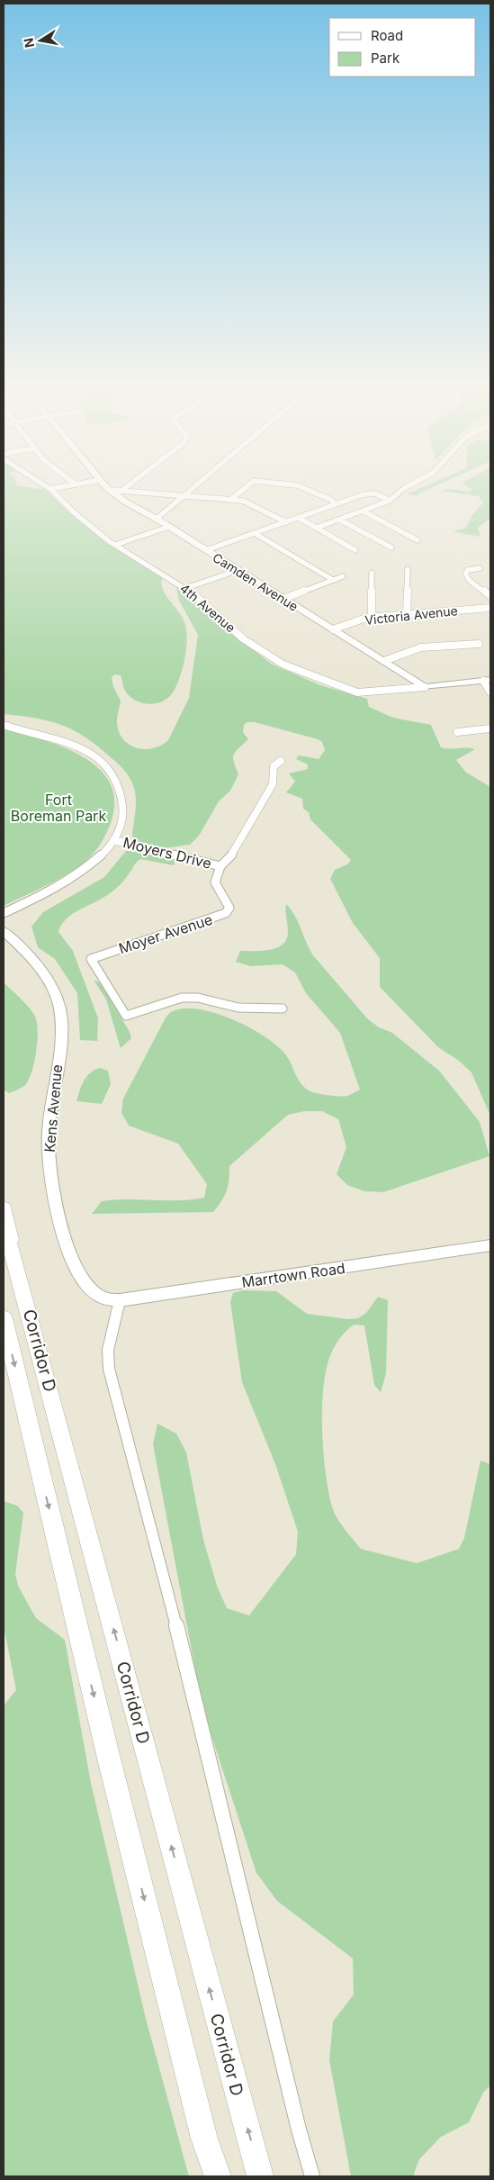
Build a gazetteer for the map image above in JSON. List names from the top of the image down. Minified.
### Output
{"streets":{"highway":["Corridor D"],"street":["Camden Avenue","4th Avenue","Victoria Avenue","Moyers Drive","Moyer Avenue","Kens Avenue","Marrtown Road"]},"crossings":[["Camden Avenue","4th Avenue"],["Camden Avenue","Victoria Avenue"],["Moyers Drive","Moyer Avenue"],["Kens Avenue","Marrtown Road"]],"parks":["Fort Boreman Park"],"legend":["Road","Park"],"north":"left"}
